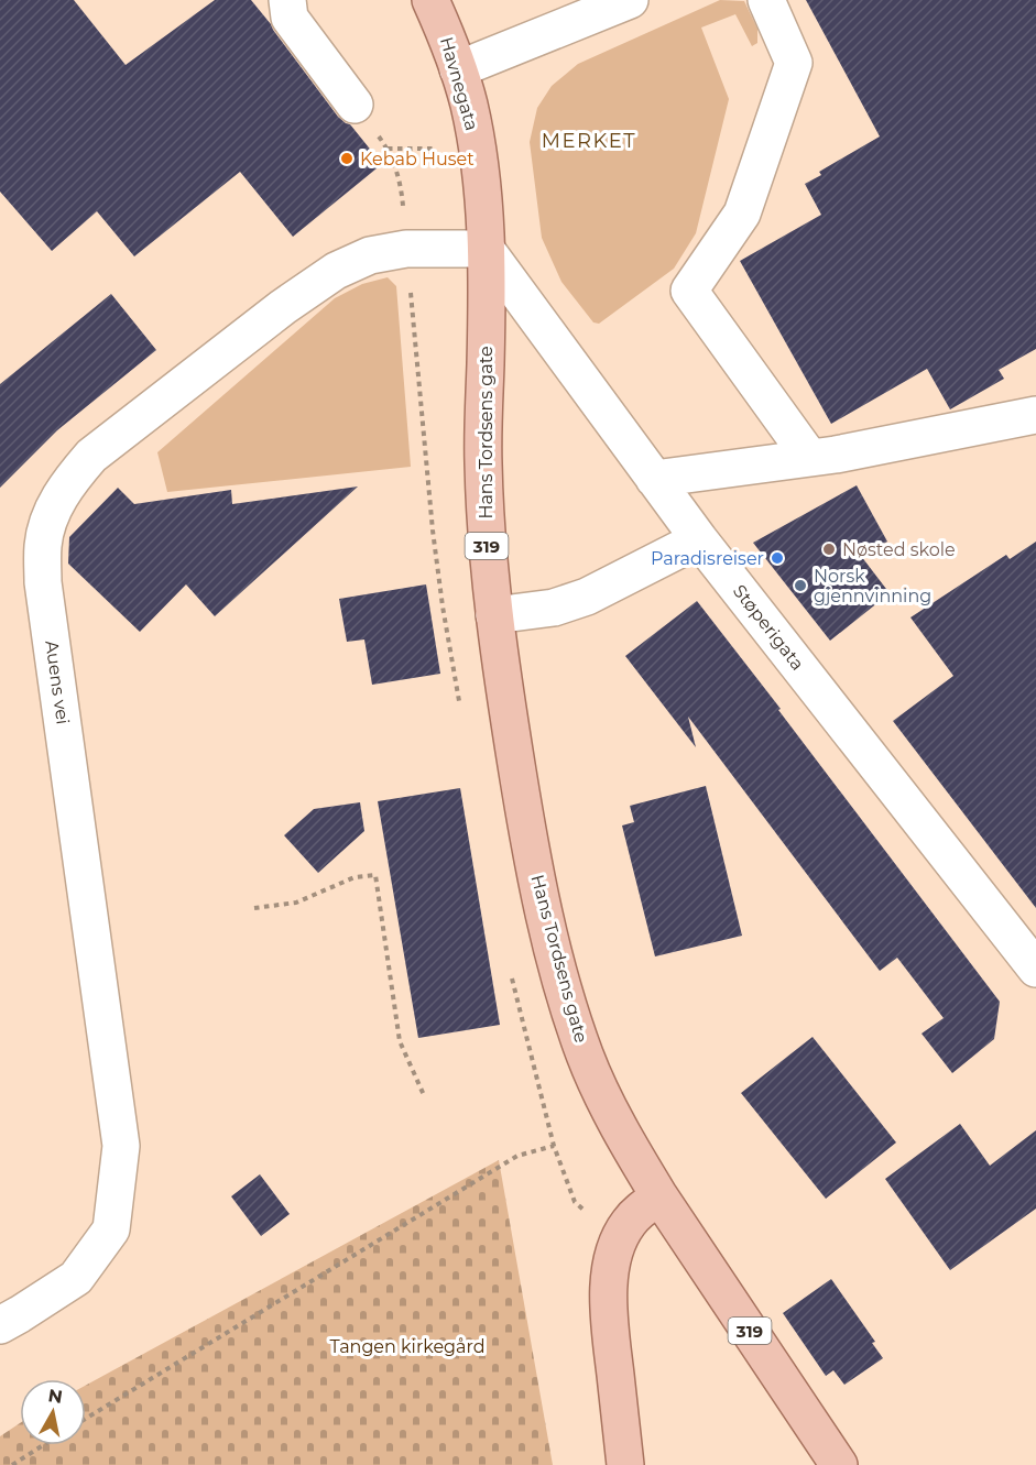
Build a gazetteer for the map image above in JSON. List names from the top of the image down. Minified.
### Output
{"streets":{"main road":["Havnegata","Hans Tordsens gate","319"],"street":["Støperigata","Auens vei"]},"crossings":[["Havnegata","Hans Tordsens gate"],["Havnegata","Støperigata"],["Havnegata","Auens vei"],["Hans Tordsens gate","319"],["Hans Tordsens gate","Støperigata"],["Hans Tordsens gate","Auens vei"],["Støperigata","Auens vei"]],"districts":["MERKET"],"parks":["Tangen kirkegård"],"places":["Kebab Huset","Nøsted skole","Paradisreiser","Norsk gjennvinning"],"north":"top"}
